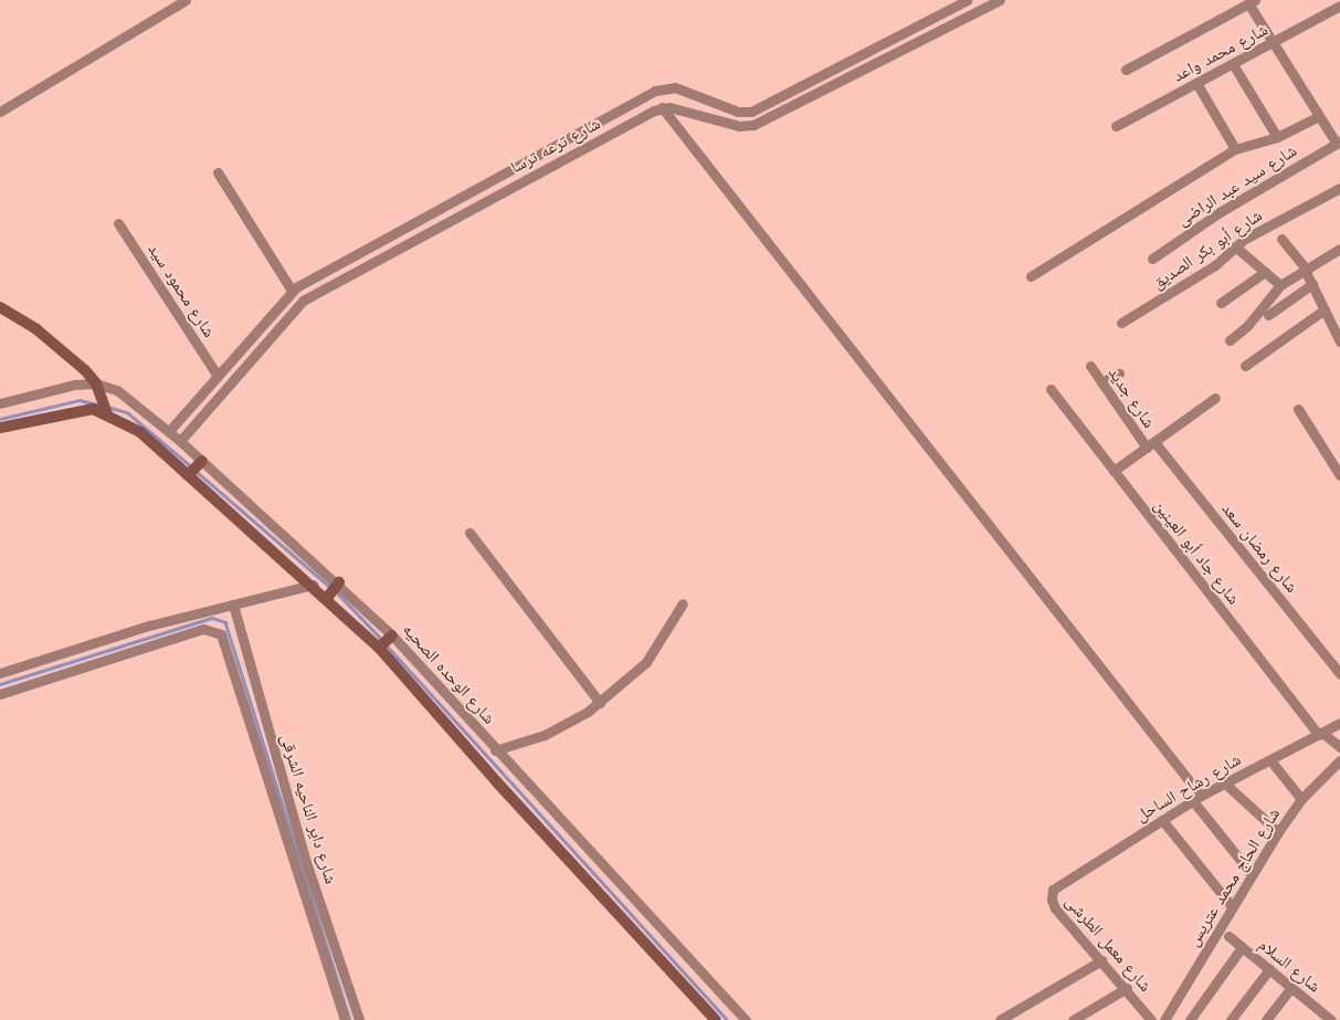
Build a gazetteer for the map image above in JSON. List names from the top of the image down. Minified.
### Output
{"streets":{"street":["شارع محمد واعد","شارع ترعه ترسا","شارع سيد عبد الراضى","شارع أبو بكر الصديق","شارع محمود سيد","شارع جديد","شارع رمضان سعد","شارع جاد أبو العينين","شارع الوحده الصحيه","شارع رشاح الساحل","شارع داير الناحيه الشرقى","شارع الحاج محمد عتريس","شارع معمل الطرشى","شارع السلام"]},"crossings":[["شارع ترعه ترسا","شارع محمود سيد"],["شارع ترعه ترسا","شارع الوحده الصحيه"],["شارع جديد","شارع رمضان سعد"],["شارع جاد أبو العينين","شارع رشاح الساحل"],["شارع رشاح الساحل","شارع معمل الطرشى"]]}
